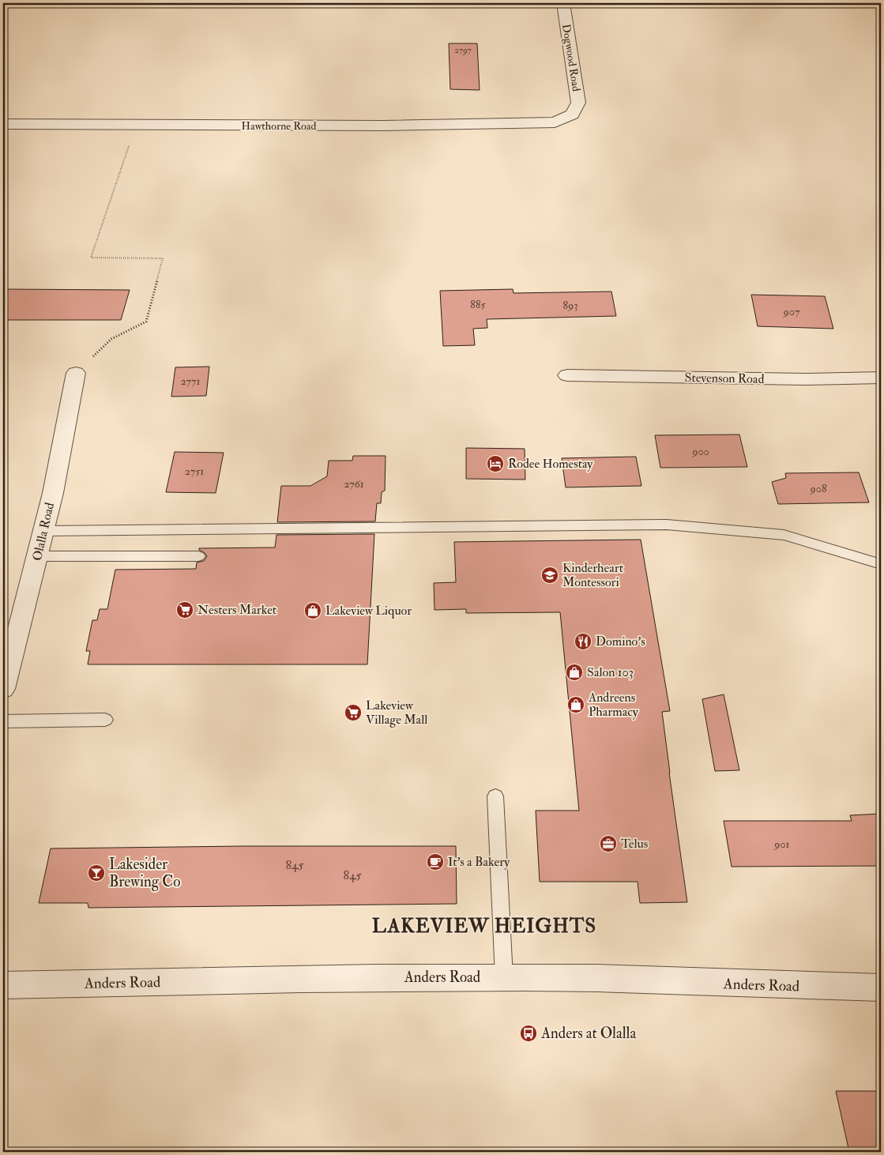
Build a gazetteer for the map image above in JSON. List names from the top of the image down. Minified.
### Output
{"streets":{"street":["Dogwood Road","Hawthorne Road","Stevenson Road","Olalla Road","Anders Road"]},"crossings":[["Dogwood Road","Hawthorne Road"]],"districts":["LAKEVIEW HEIGHTS"],"places":{"hotel":["Rodee Homestay"],"school or university":["Kinderheart Montessori"],"supermarket":["Nesters Market","Lakeview Village Mall"],"shop":["Lakeview Liquor","Salon 103","Andreens Pharmacy"],"restaurant":["Domino's"],"office":["Telus"],"cafe":["It's a Bakery"],"bar":["Lakesider Brewing Co"],"bus stop":["Anders at Olalla"]},"house_numbers":["2797","885","893","907","2771","900","2751","2761","908","901","845","845"]}
